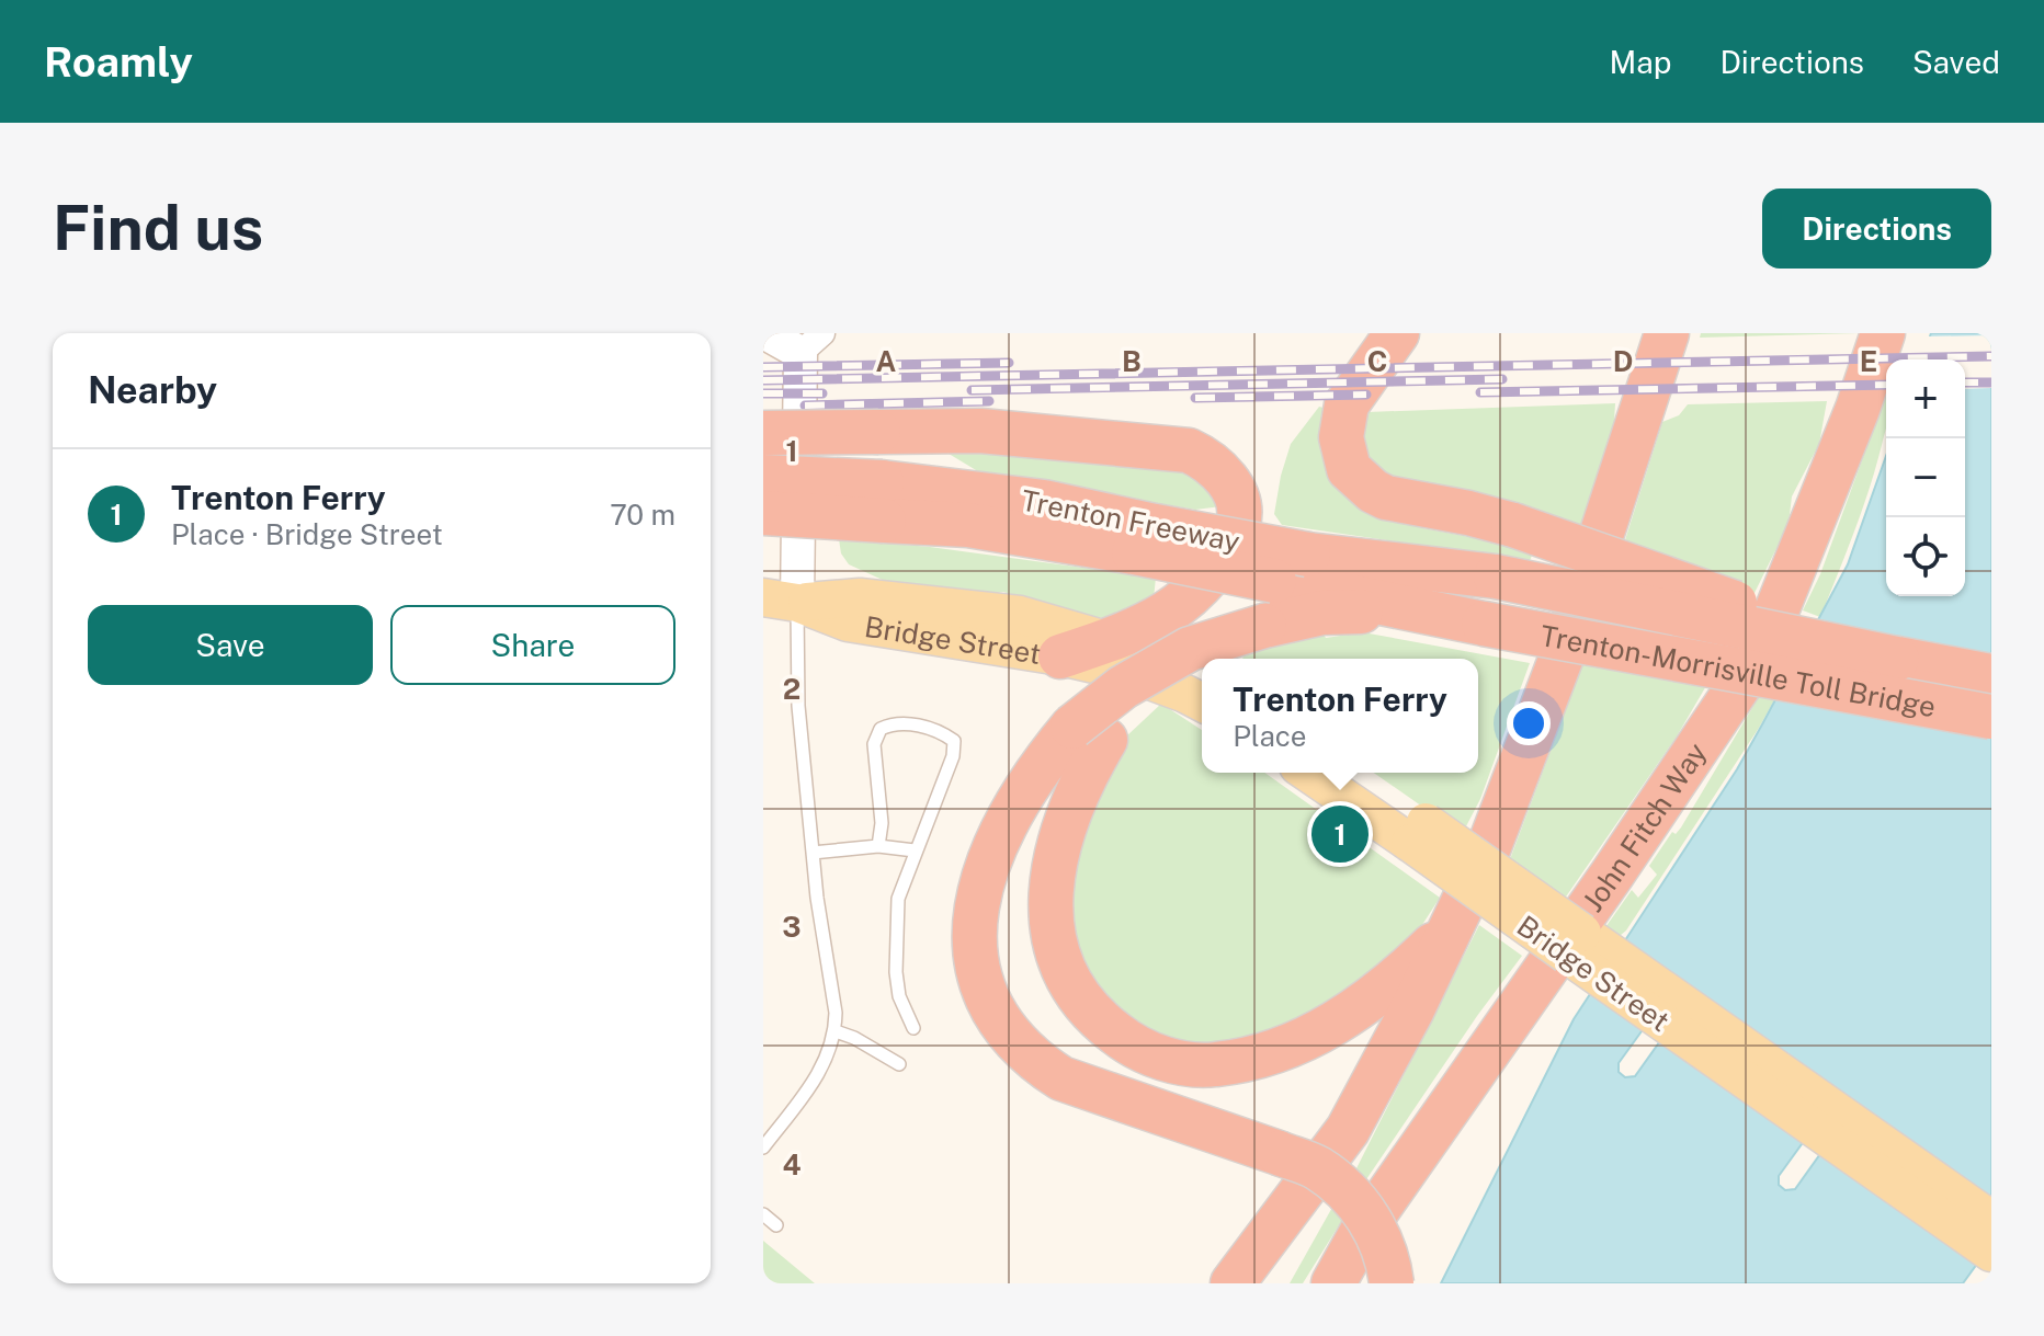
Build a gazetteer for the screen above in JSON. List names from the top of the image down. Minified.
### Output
{"streets":{"highway":["Trenton Freeway","Trenton-Morrisville Toll Bridge","John Fitch Way"],"main road":["Bridge Street"]},"crossings":[["Trenton Freeway","Trenton-Morrisville Toll Bridge"]],"page":{"header":"Roamly","nav":["Map","Directions","Saved"],"buttons":["Directions",["Save","Share"]],"title":"Find us","heading":"Nearby","map_buttons":["+","−"],"list":[{"mark":"1","name":"Trenton Ferry","note":"Place · Bridge Street","value":"70 m"}],"popup":["Trenton Ferry","Place"],"pins":"1"},"grid":{"columns":["A","B","C","D","E"],"rows":["1","2","3","4"]}}
